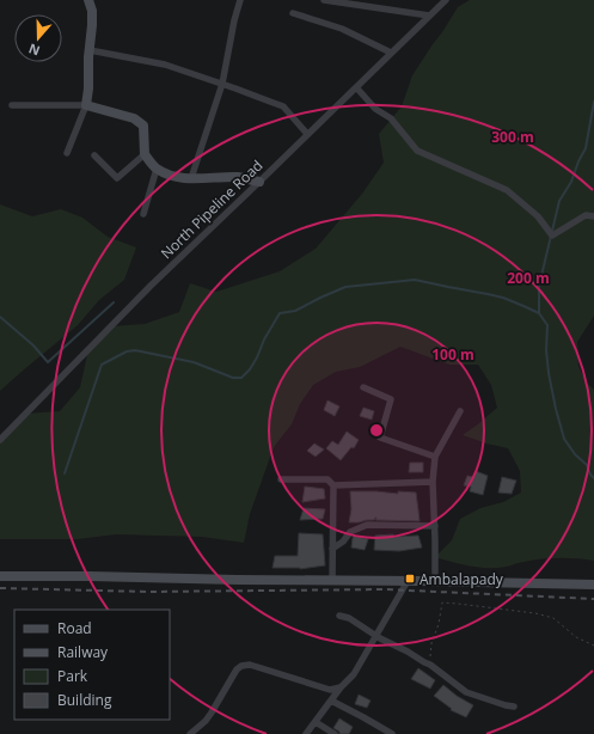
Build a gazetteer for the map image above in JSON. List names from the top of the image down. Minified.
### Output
{"streets":{"street":["North Pipeline Road"]},"places":{"transit":["Ambalapady"]},"legend":["Road","Railway","Park","Building"],"north":"bottom","rings":["300 m","200 m","100 m"]}
